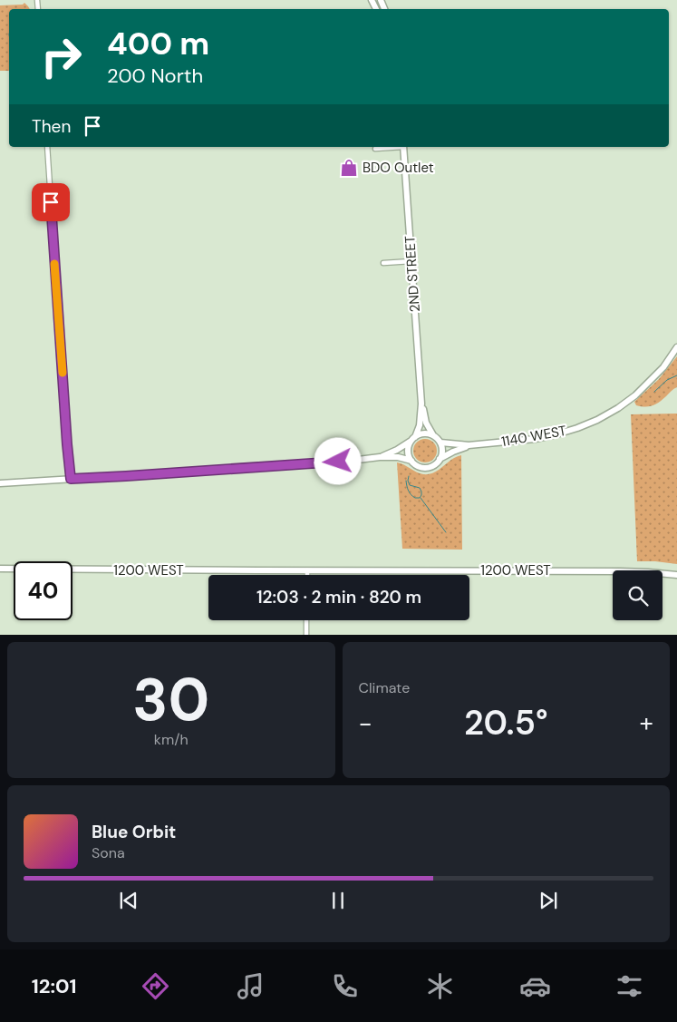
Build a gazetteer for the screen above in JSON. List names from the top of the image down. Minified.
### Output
{"streets":{"street":["2ND STREET","1140 WEST","1200 WEST"]},"crossings":[["2ND STREET","1140 WEST"]],"places":{"shop":["BDO Outlet"]},"page":{"turn":["400 m","200 North"],"then":"Then","limit":"40","trip":"12:03 · 2 min · 820 m","tile":[["30","km/h"],"Climate"],"heat":["−","20.5°","+"],"song":["Blue Orbit","Sona"],"tabs":"12:01"}}
